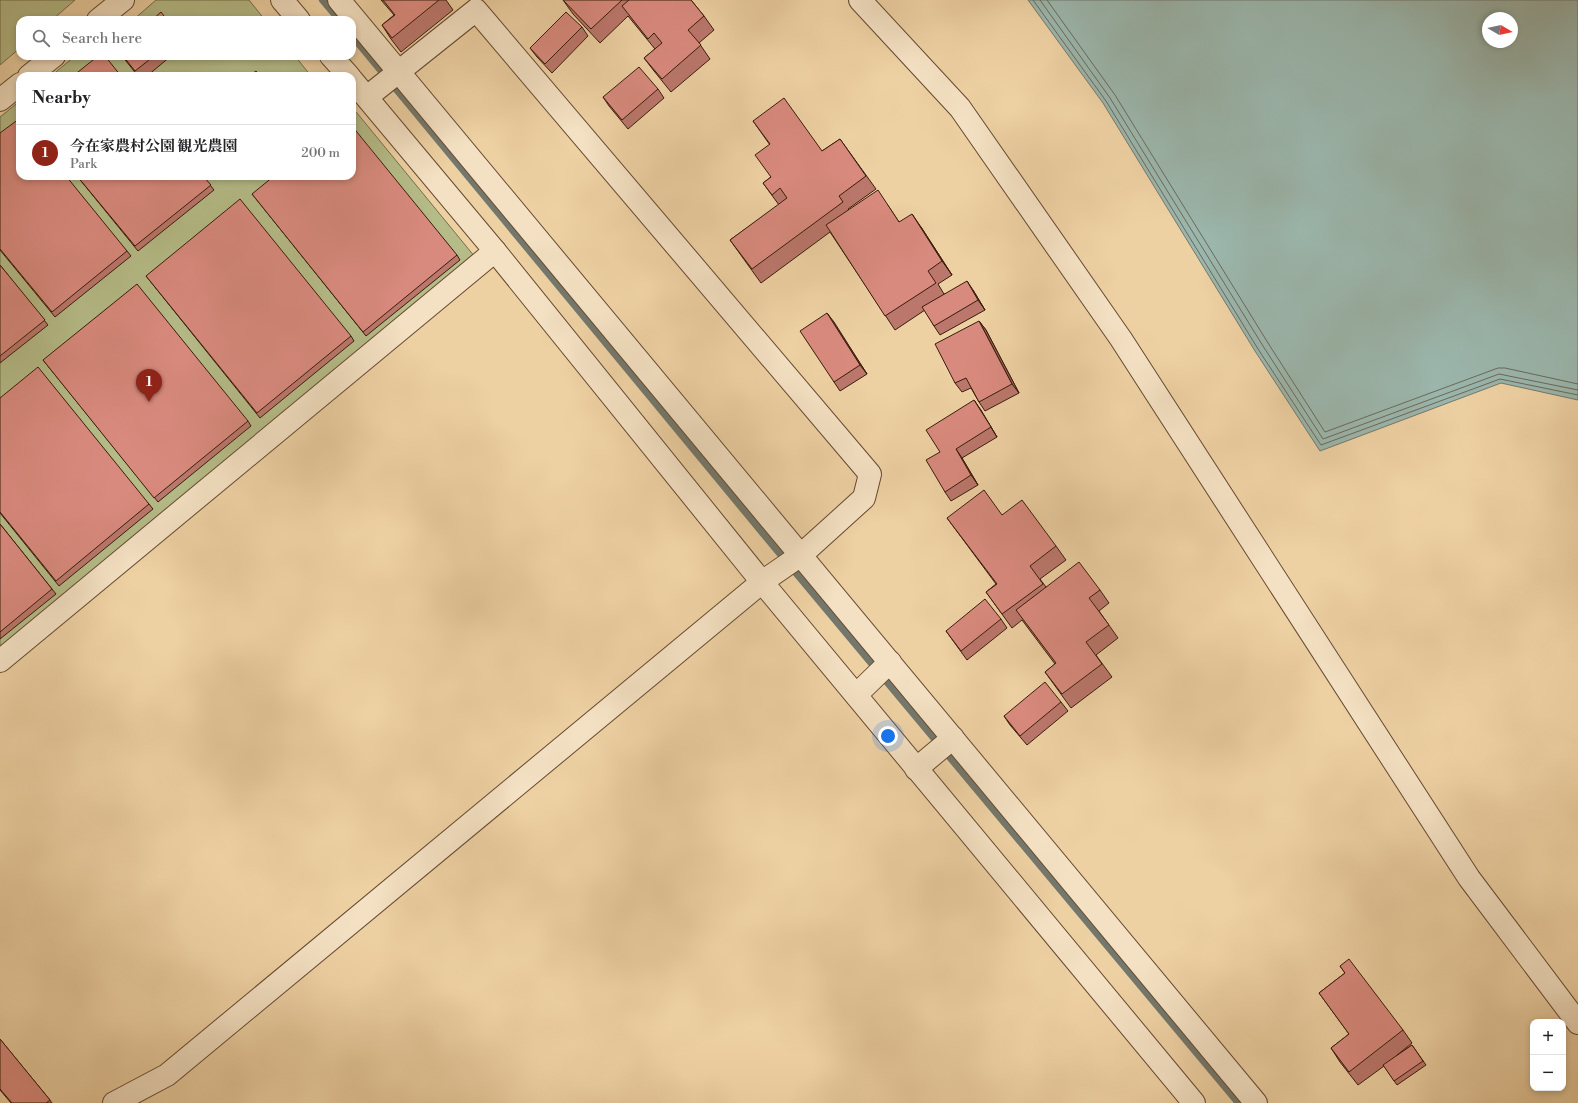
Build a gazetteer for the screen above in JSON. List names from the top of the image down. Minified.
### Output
{"north":"right","page":{"search":"Search here","heading":"Nearby","list":[{"mark":"1","name":"今在家農村公園 観光農園","note":"Park","value":"200 m"}],"pins":"1","map_buttons":["+","−"]}}
